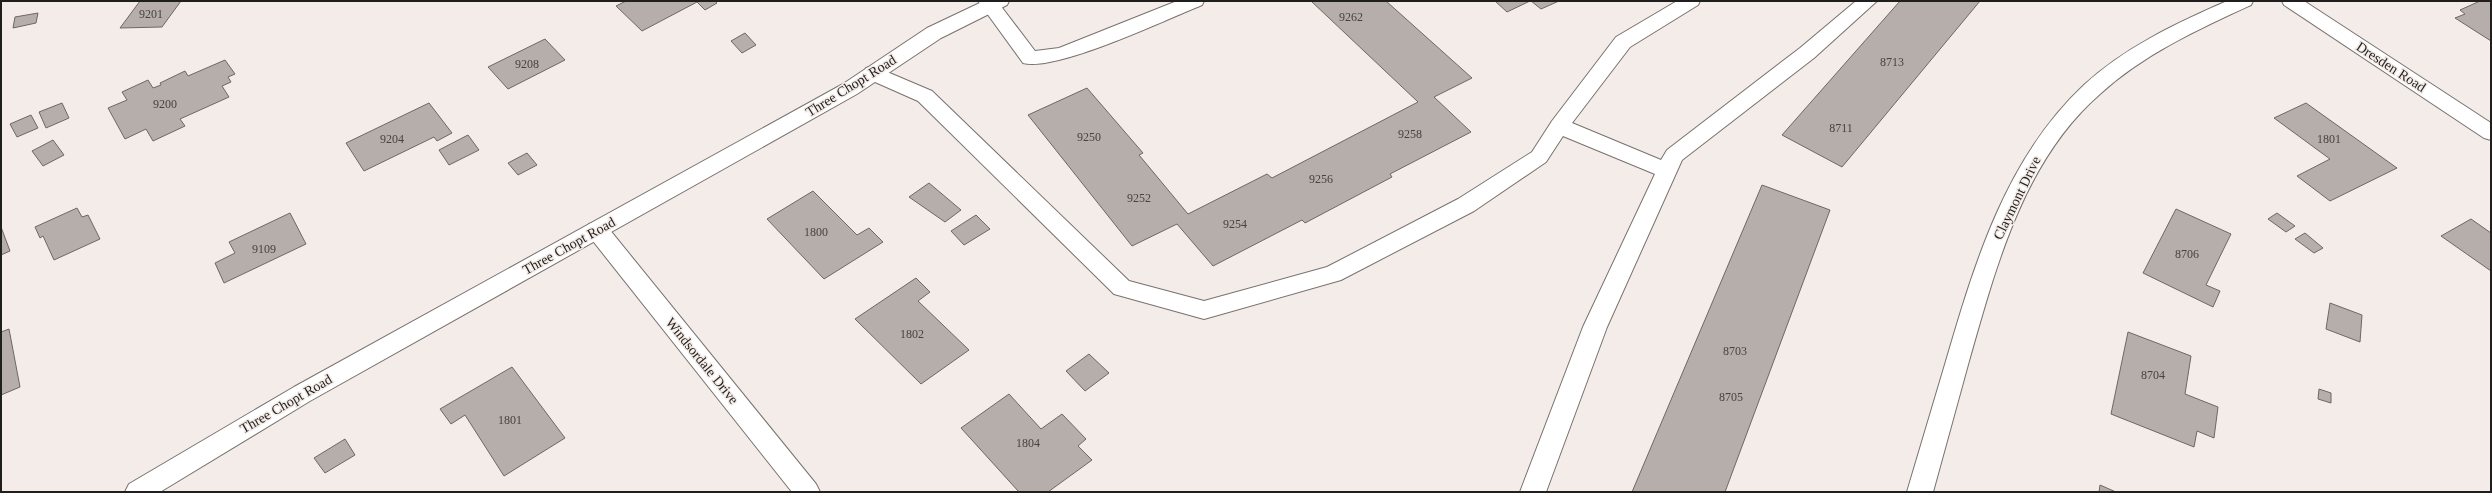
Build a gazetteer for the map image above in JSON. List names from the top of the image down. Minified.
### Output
{"streets":{"street":["Dresden Road","Three Chopt Road","Claymont Drive","Windsordale Drive"]},"crossings":[["Three Chopt Road","Windsordale Drive"]],"house_numbers":["9201","9262","8713","9208","9200","8711","9258","9250","9204","1801","9256","9252","9254","1800","9109","8706","1802","8703","8704","8705","1801","1804"]}
